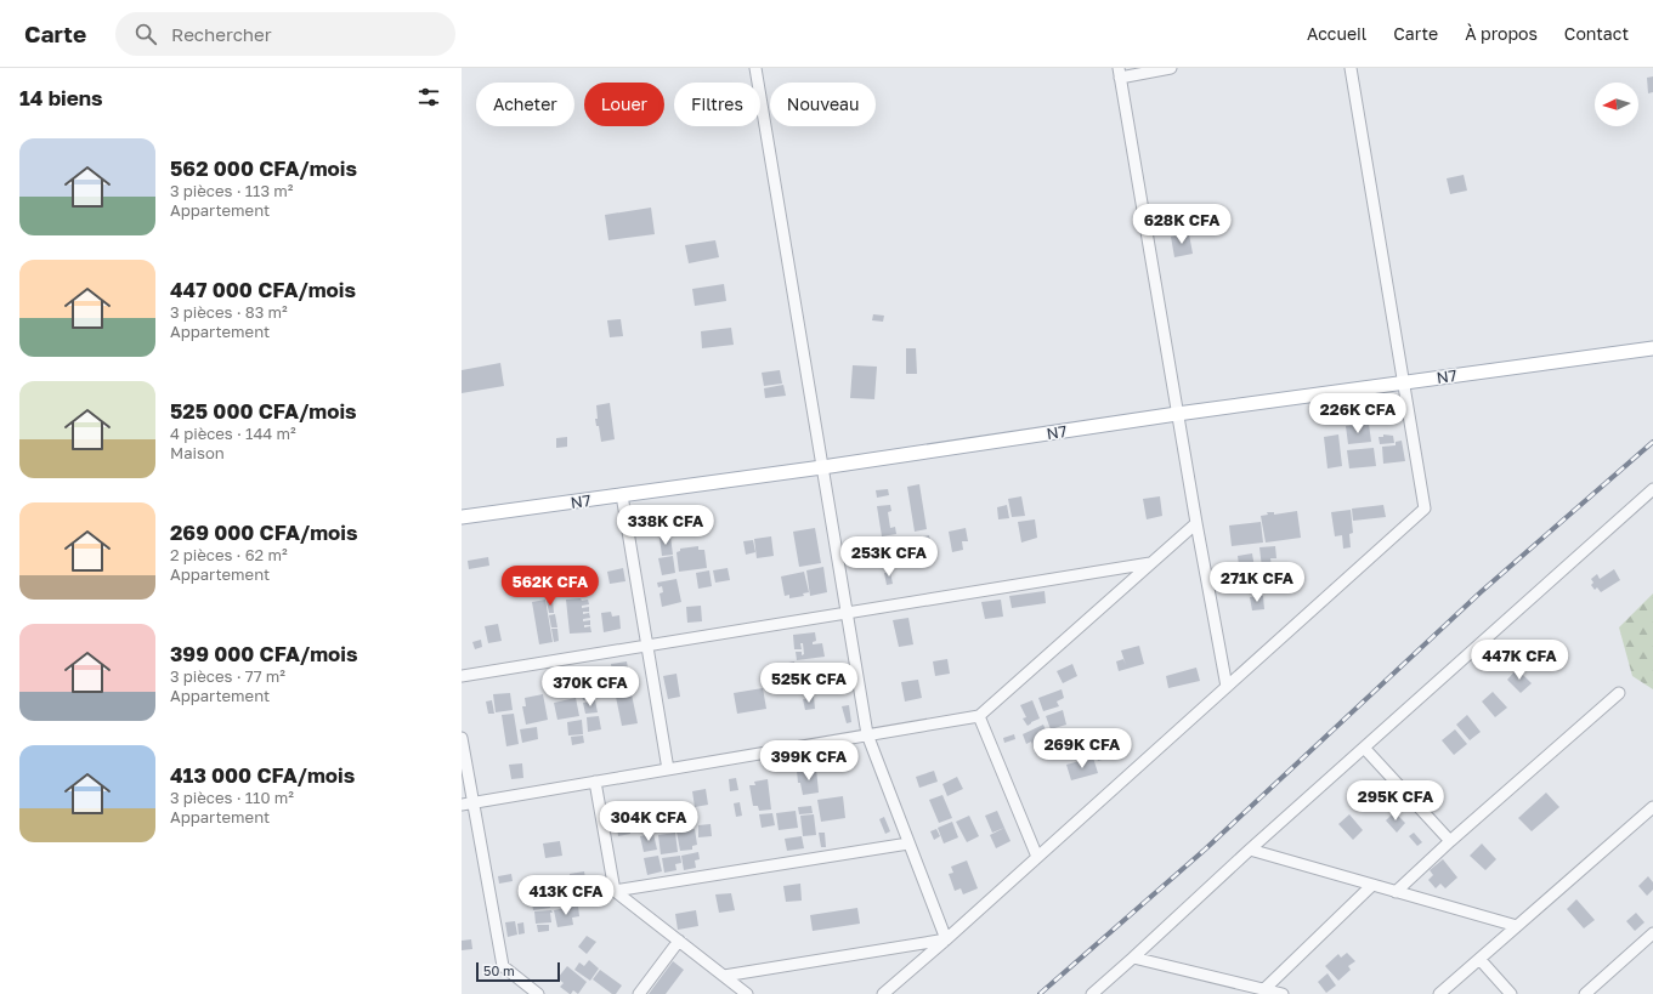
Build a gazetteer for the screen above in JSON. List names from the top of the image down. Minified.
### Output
{"streets":{"main road":["N7"]},"scale_bar":"50 m","north":"left","page":{"header":"Carte","search":"Rechercher","nav":["Accueil","Carte","À propos","Contact"],"heading":"14 biens","chip":["Acheter","Louer","Filtres","Nouveau"],"list":[{"name":"562 000 CFA/mois","note":"3 pièces · 113 m² · Appartement"},{"name":"447 000 CFA/mois","note":"3 pièces · 83 m² · Appartement"},{"name":"525 000 CFA/mois","note":"4 pièces · 144 m² · Maison"},{"name":"269 000 CFA/mois","note":"2 pièces · 62 m² · Appartement"},{"name":"399 000 CFA/mois","note":"3 pièces · 77 m² · Appartement"},{"name":"413 000 CFA/mois","note":"3 pièces · 110 m² · Appartement"}],"price":["628K CFA","226K CFA","338K CFA","253K CFA","271K CFA","562K CFA","447K CFA","525K CFA","370K CFA","269K CFA","399K CFA","295K CFA","304K CFA","413K CFA"],"scale":"50 m"}}
